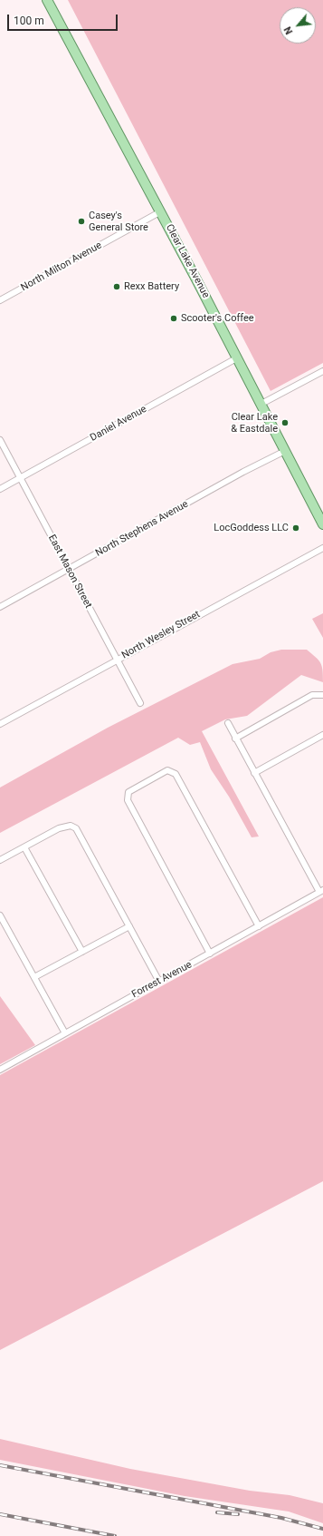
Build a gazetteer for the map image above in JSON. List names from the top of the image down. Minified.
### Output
{"streets":{"main road":["Clear Lake Avenue"],"street":["North Milton Avenue","Daniel Avenue","North Stephens Avenue","East Mason Street","North Wesley Street","Forrest Avenue"]},"crossings":[["Clear Lake Avenue","North Milton Avenue"],["Clear Lake Avenue","Daniel Avenue"],["Clear Lake Avenue","North Stephens Avenue"],["Daniel Avenue","East Mason Street"],["North Stephens Avenue","East Mason Street"],["East Mason Street","North Wesley Street"]],"places":["Casey's General Store","Rexx Battery","Scooter's Coffee","Clear Lake & Eastdale","LocGoddess LLC"],"scale_bar":"100 m","north":"bottom left"}
